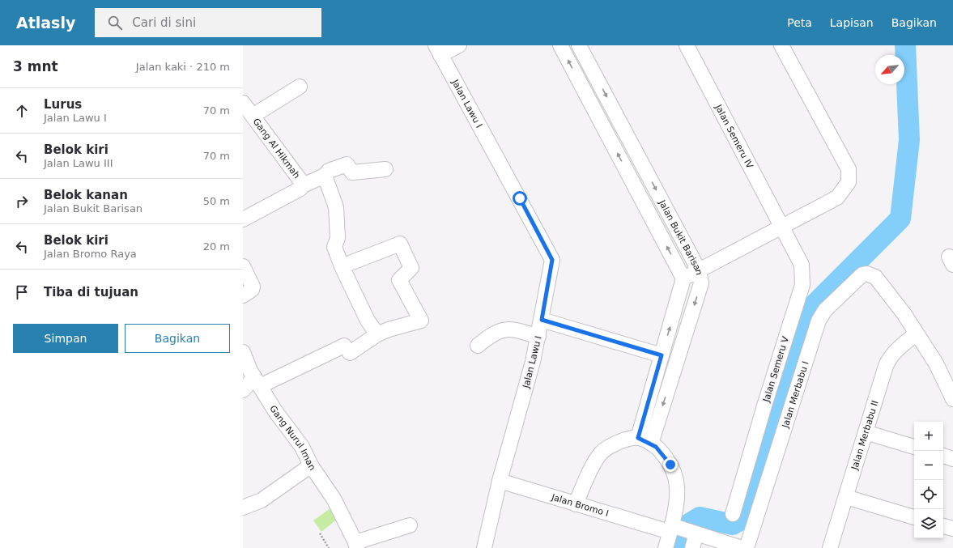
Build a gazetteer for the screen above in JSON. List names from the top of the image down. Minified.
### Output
{"streets":{"street":["Jalan Lawu I","Jalan Semeru IV","Gang Al Hikmah","Jalan Bukit Barisan","Jalan Semeru V","Jalan Merbabu I","Jalan Merbabu II","Gang Nurul Iman","Jalan Bromo I"]},"crossings":[["Jalan Lawu I","Jalan Bromo I"],["Jalan Semeru IV","Jalan Semeru V"],["Jalan Merbabu I","Jalan Merbabu II"]],"north":"bottom left","page":{"header":"Atlasly","search":"Cari di sini","nav":["Peta","Lapisan","Bagikan"],"heading":["3 mnt","Jalan kaki · 210 m"],"list":[["Lurus","Jalan Lawu I","70 m"],["Belok kiri","Jalan Lawu III","70 m"],["Belok kanan","Jalan Bukit Barisan","50 m"],["Belok kiri","Jalan Bromo Raya","20 m"],"Tiba di tujuan"],"buttons":["Simpan","Bagikan"],"map_buttons":["+","−"]}}
